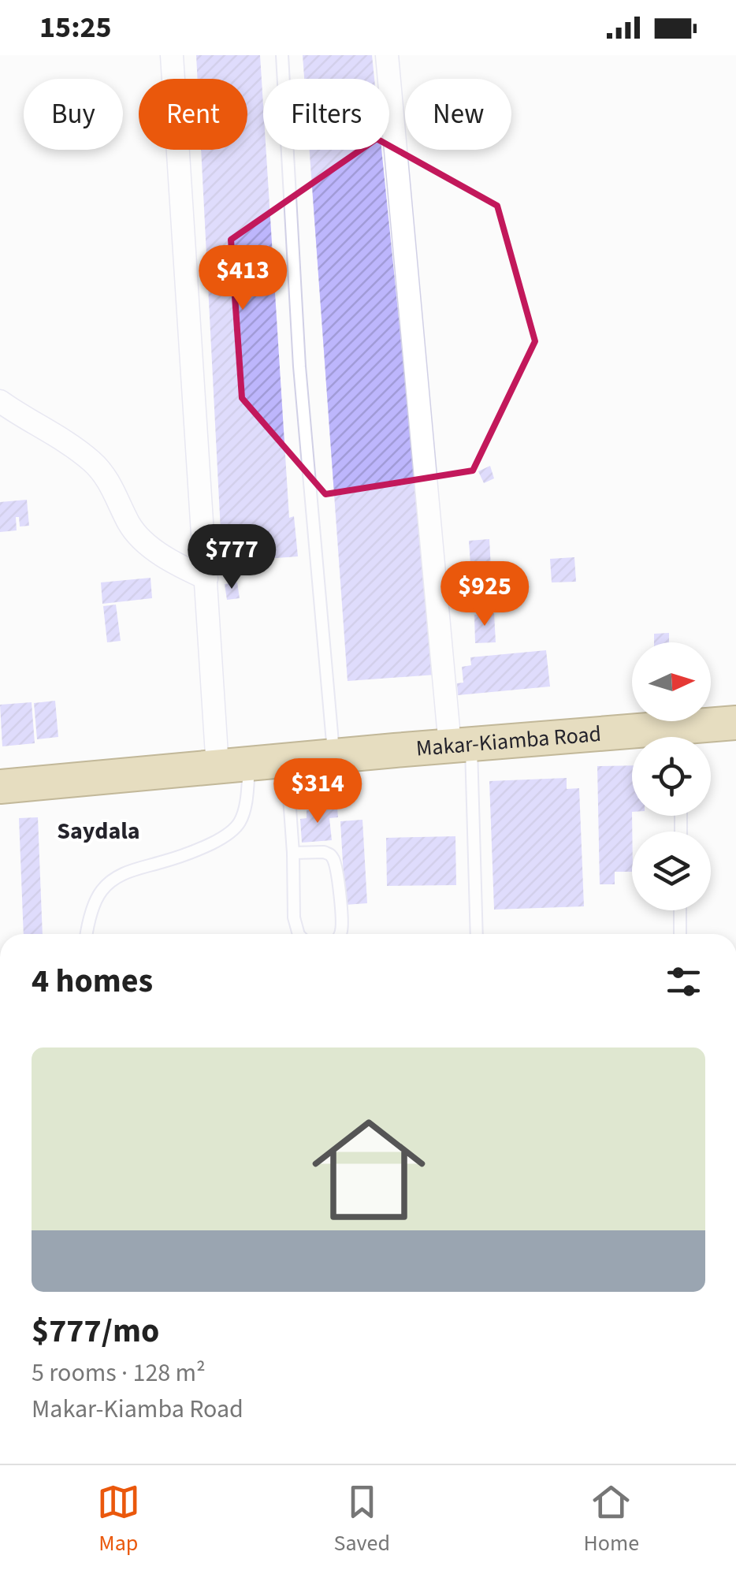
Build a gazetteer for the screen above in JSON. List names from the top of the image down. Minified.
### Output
{"streets":{"main road":["Makar-Kiamba Road"]},"districts":["Saydala"],"north":"right","page":{"status":"15:25","chip":["Buy","Rent","Filters","New"],"price":["$413","$777","$925","$314"],"heading":"4 homes","list":[{"name":"$777/mo","note":"5 rooms · 128 m² · Makar-Kiamba Road"}],"tabs":["Map","Saved","Home"]}}
